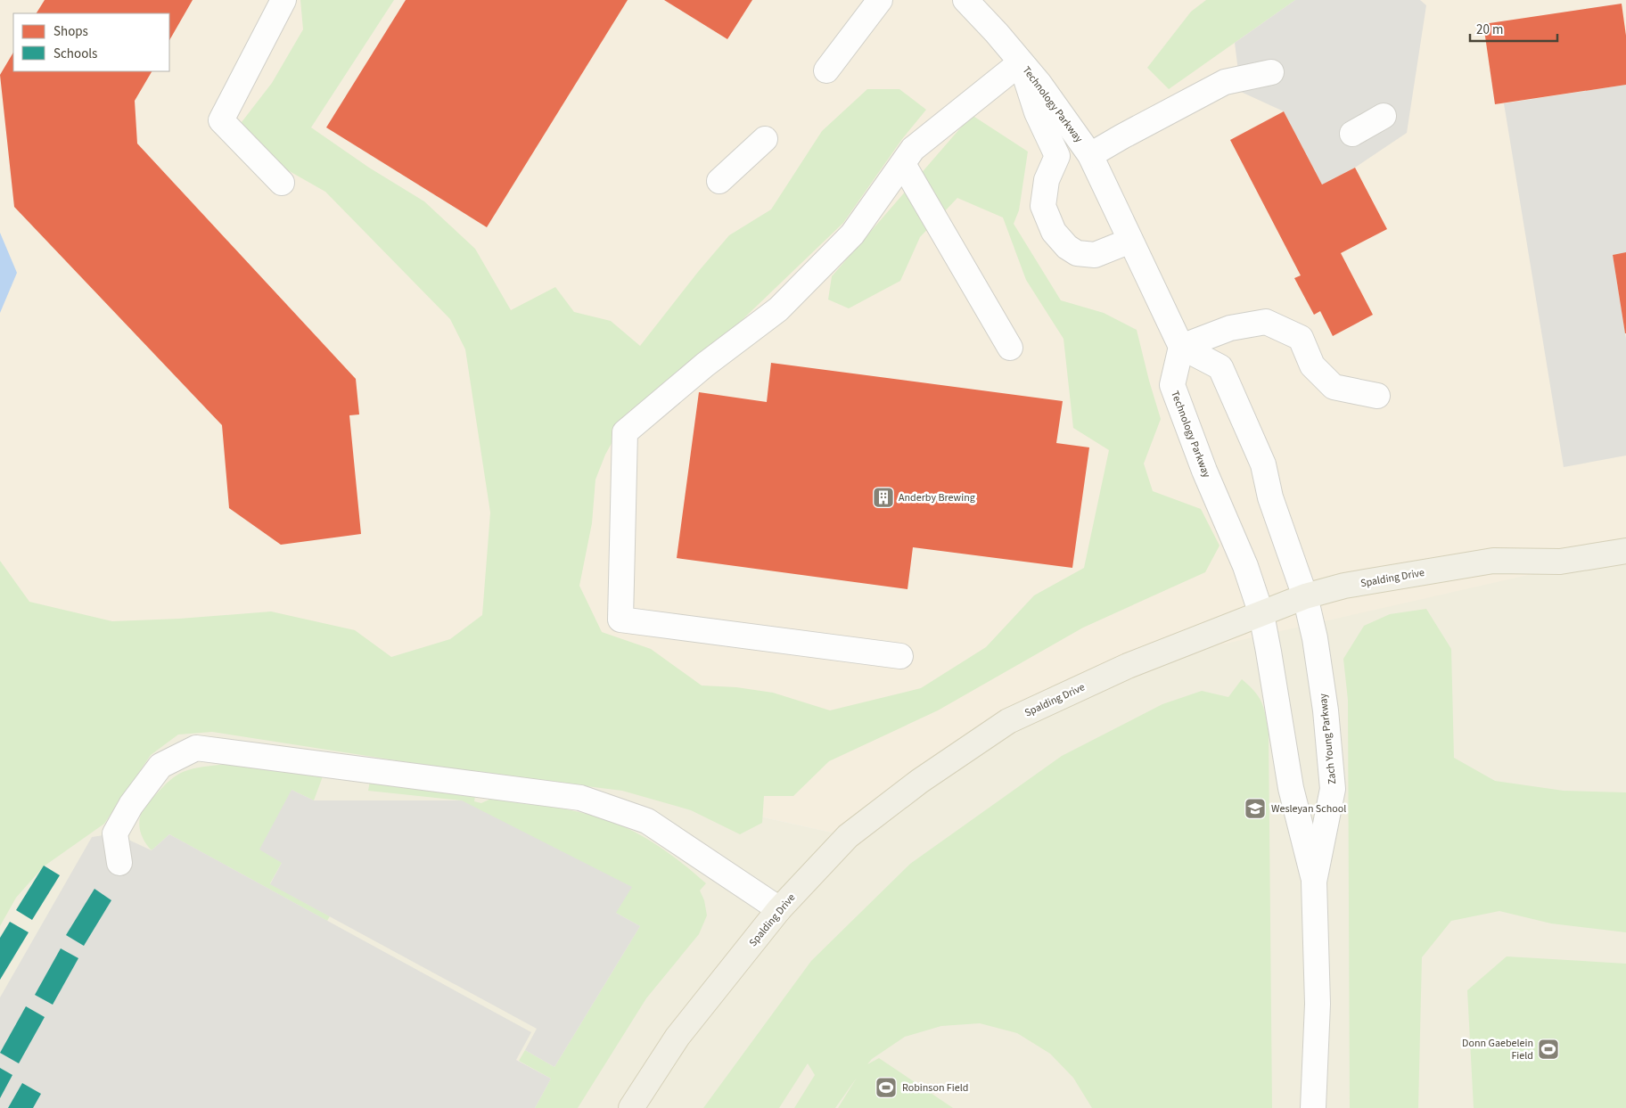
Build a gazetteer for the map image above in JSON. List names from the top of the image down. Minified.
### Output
{"streets":{"main road":["Spalding Drive"],"street":["Technology Parkway","Zach Young Parkway"]},"crossings":[["Technology Parkway","Spalding Drive"],["Technology Parkway","Zach Young Parkway"],["Spalding Drive","Zach Young Parkway"]],"places":{"building":["Anderby Brewing"],"school or university":["Wesleyan School"],"sports":["Donn Gaebelein Field","Robinson Field"]},"legend":["Shops","Schools"],"scale_bar":"20 m"}
